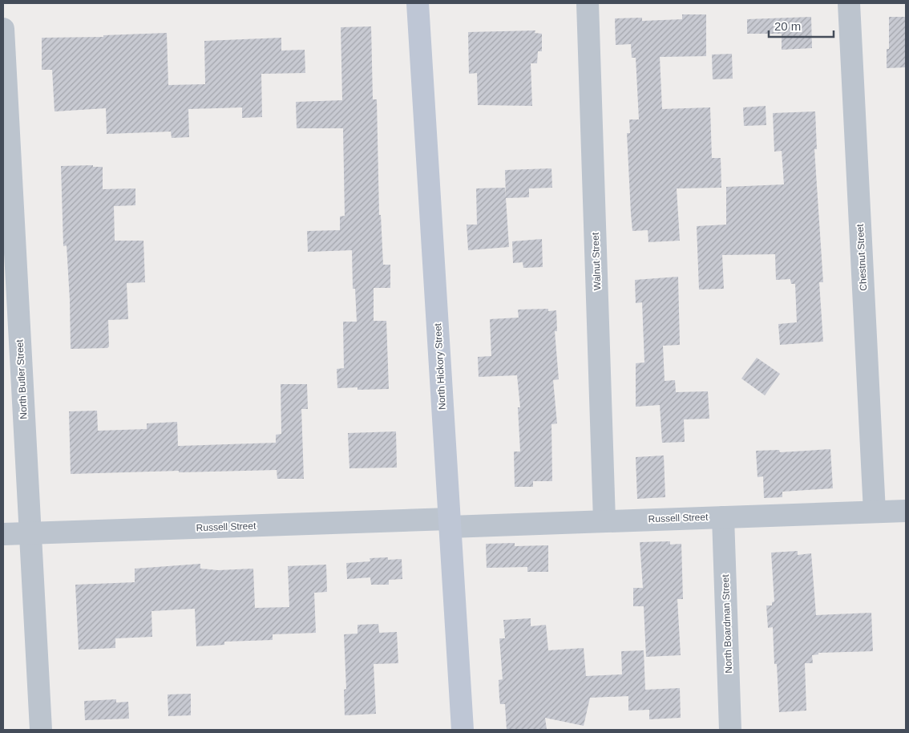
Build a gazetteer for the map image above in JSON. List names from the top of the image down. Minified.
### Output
{"streets":{"street":["Chestnut Street","Walnut Street","North Hickory Street","North Butler Street","Russell Street","North Boardman Street"]},"crossings":[["Chestnut Street","Russell Street"],["Walnut Street","Russell Street"],["North Hickory Street","Russell Street"],["North Butler Street","Russell Street"],["Russell Street","North Boardman Street"]],"scale_bar":"20 m"}
